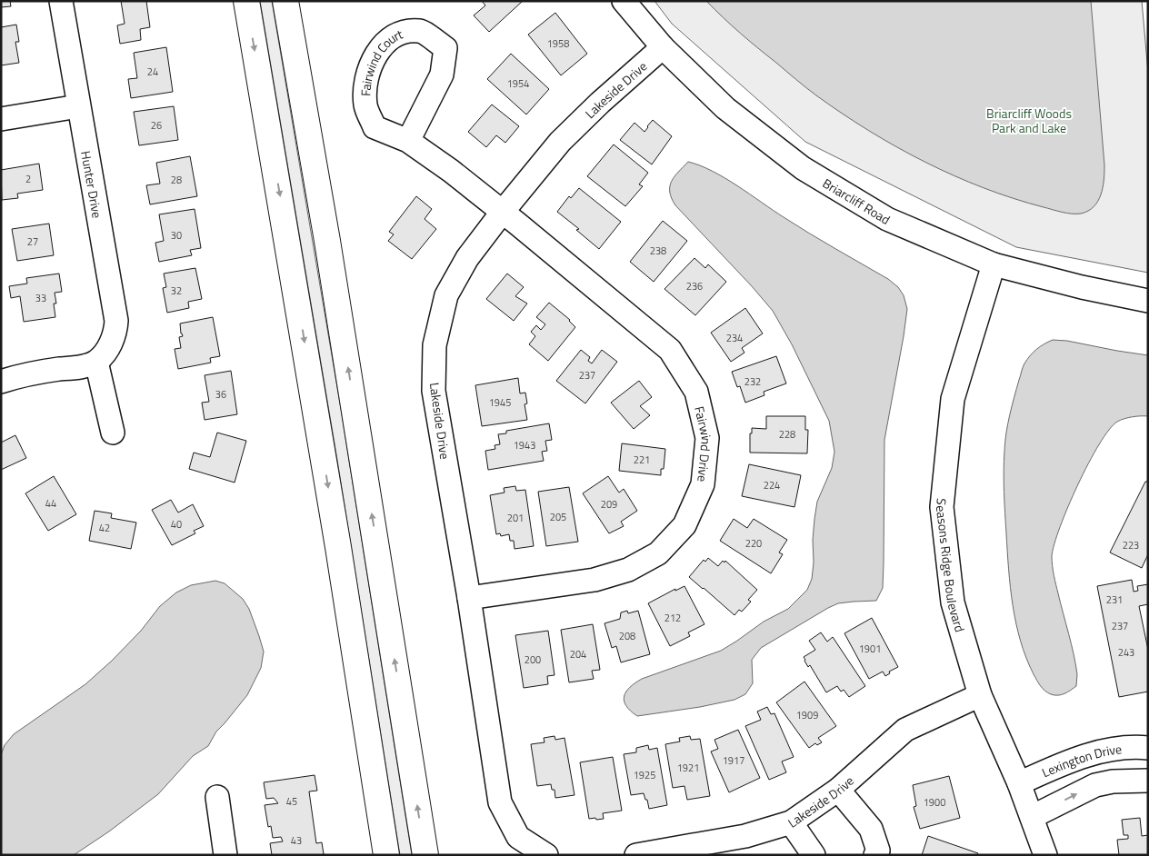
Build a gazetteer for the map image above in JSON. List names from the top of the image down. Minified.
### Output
{"streets":{"street":["Fairwind Court","Lakeside Drive","Hunter Drive","Briarcliff Road","Fairwind Drive","Seasons Ridge Boulevard","Lexington Drive"]},"crossings":[["Fairwind Court","Lakeside Drive"],["Fairwind Court","Fairwind Drive"],["Lakeside Drive","Briarcliff Road"],["Lakeside Drive","Fairwind Drive"],["Lakeside Drive","Seasons Ridge Boulevard"],["Briarcliff Road","Seasons Ridge Boulevard"],["Seasons Ridge Boulevard","Lexington Drive"]],"parks":["Briarcliff Woods Park and Lake"],"house_numbers":["1958","24","1954","26","2","28","30","27","238","236","32","33","234","237","232","36","1945","228","1943","221","224","44","209","205","201","40","42","220","223","231","212","237","208","1901","243","204","200","1909","1917","1921","1925","45","1900","43"]}
